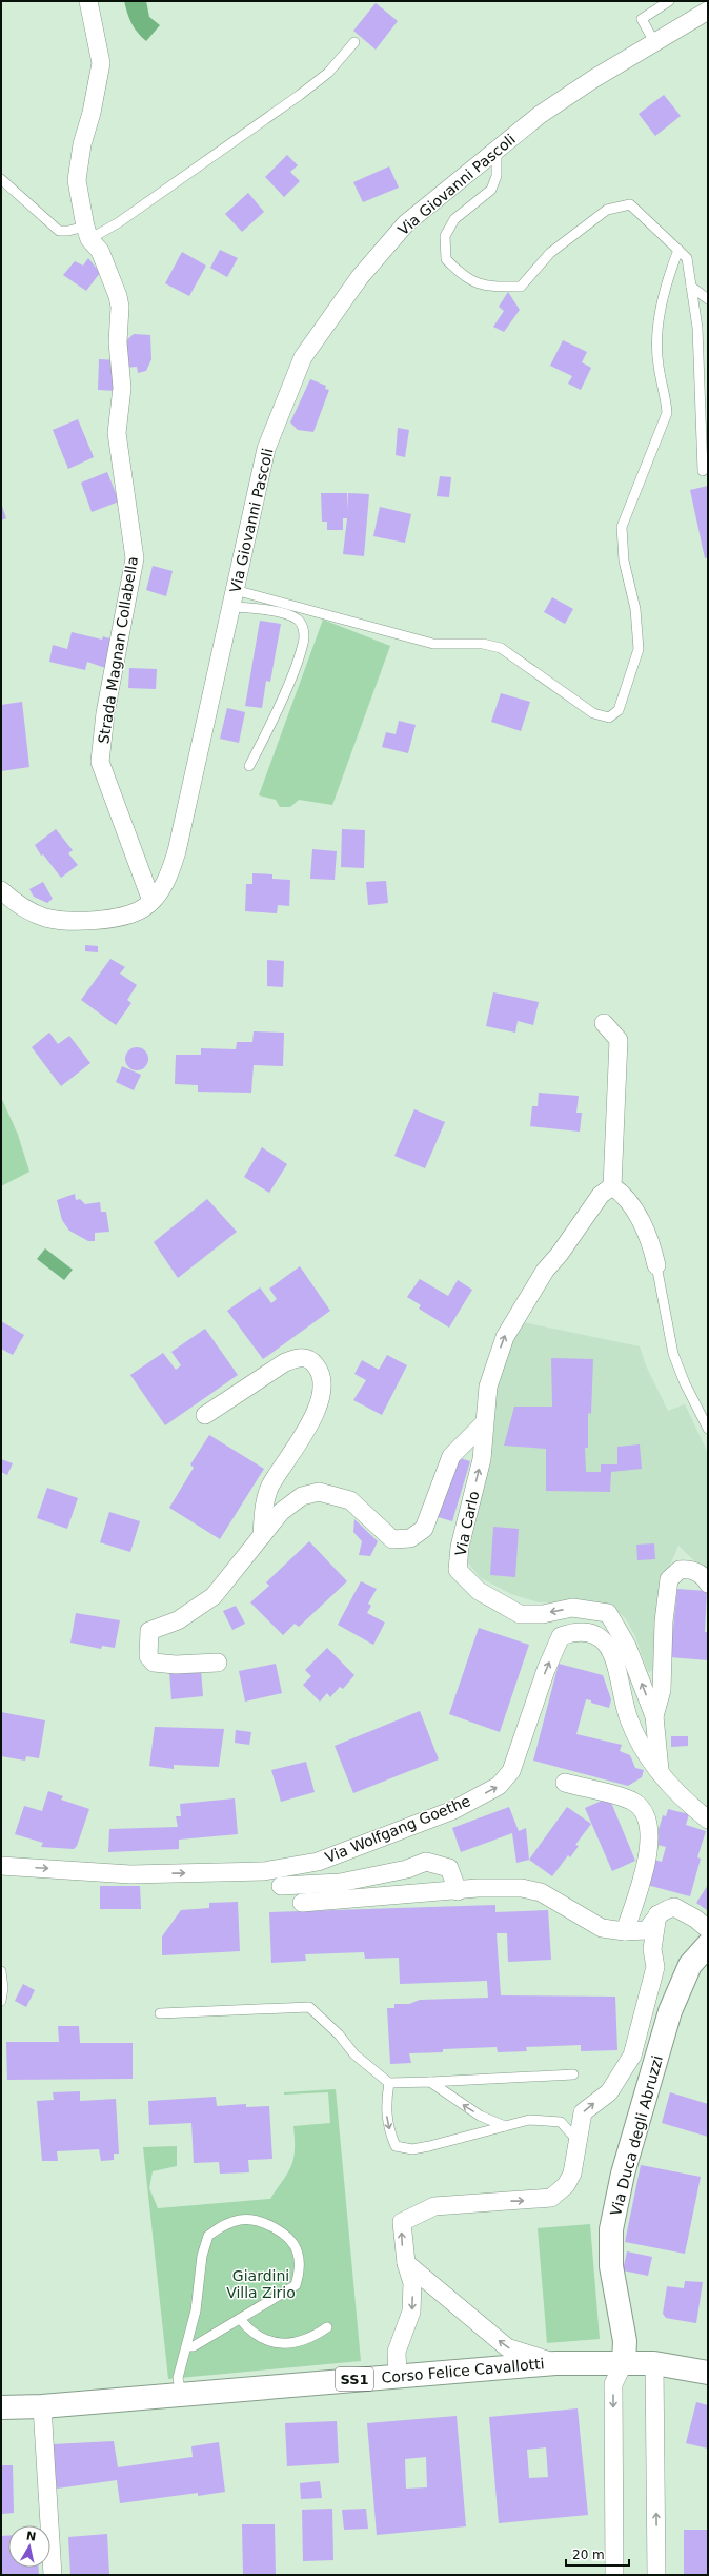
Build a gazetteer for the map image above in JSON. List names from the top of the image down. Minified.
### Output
{"streets":{"main road":["Via Duca degli Abruzzi","Corso Felice Cavallotti","SS1"],"street":["Via Giovanni Pascoli","Strada Magnan Collabella","Via Carlo","Via Wolfgang Goethe"]},"crossings":[["Via Giovanni Pascoli","Strada Magnan Collabella"],["Via Carlo","Via Wolfgang Goethe"],["Via Duca degli Abruzzi","Corso Felice Cavallotti"]],"parks":["Giardini Villa Zirio"],"scale_bar":"20 m","north":"top"}
